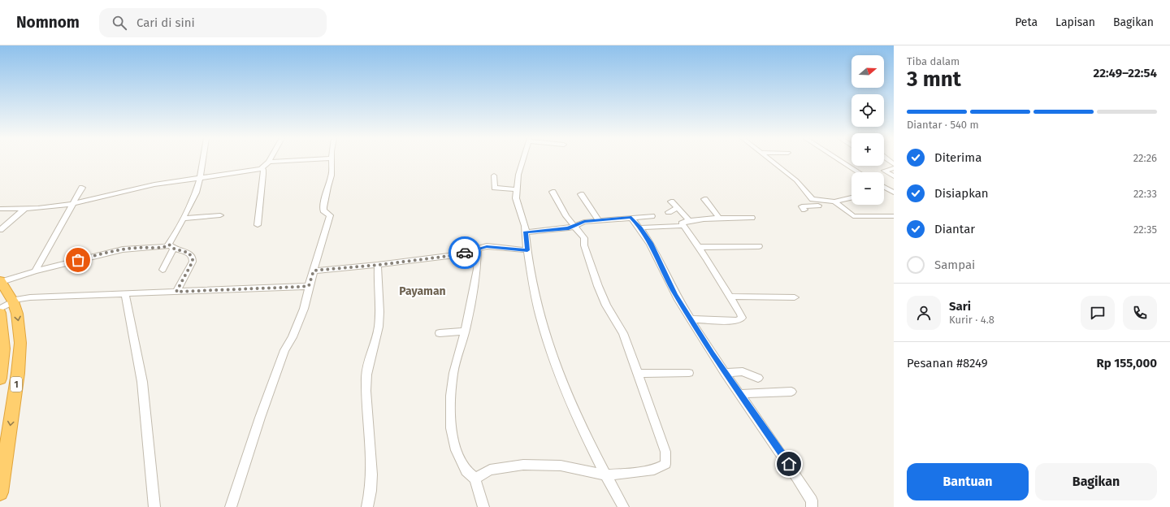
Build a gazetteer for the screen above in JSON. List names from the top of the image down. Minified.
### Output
{"streets":{"highway":["1"]},"districts":["Payaman"],"north":"right","page":{"header":"Nomnom","search":"Cari di sini","nav":["Peta","Lapisan","Bagikan"],"heading":["3 mnt","Tiba dalam","22:49–22:54"],"panel":["Sari","Kurir · 4.8","Pesanan #8249","Rp 155,000"],"map_buttons":["+","−"],"bar":"Diantar · 540 m","list":[["Diterima","22:26"],["Disiapkan","22:33"],["Diantar","22:35"],"Sampai"],"buttons":["Bantuan","Bagikan"]}}
